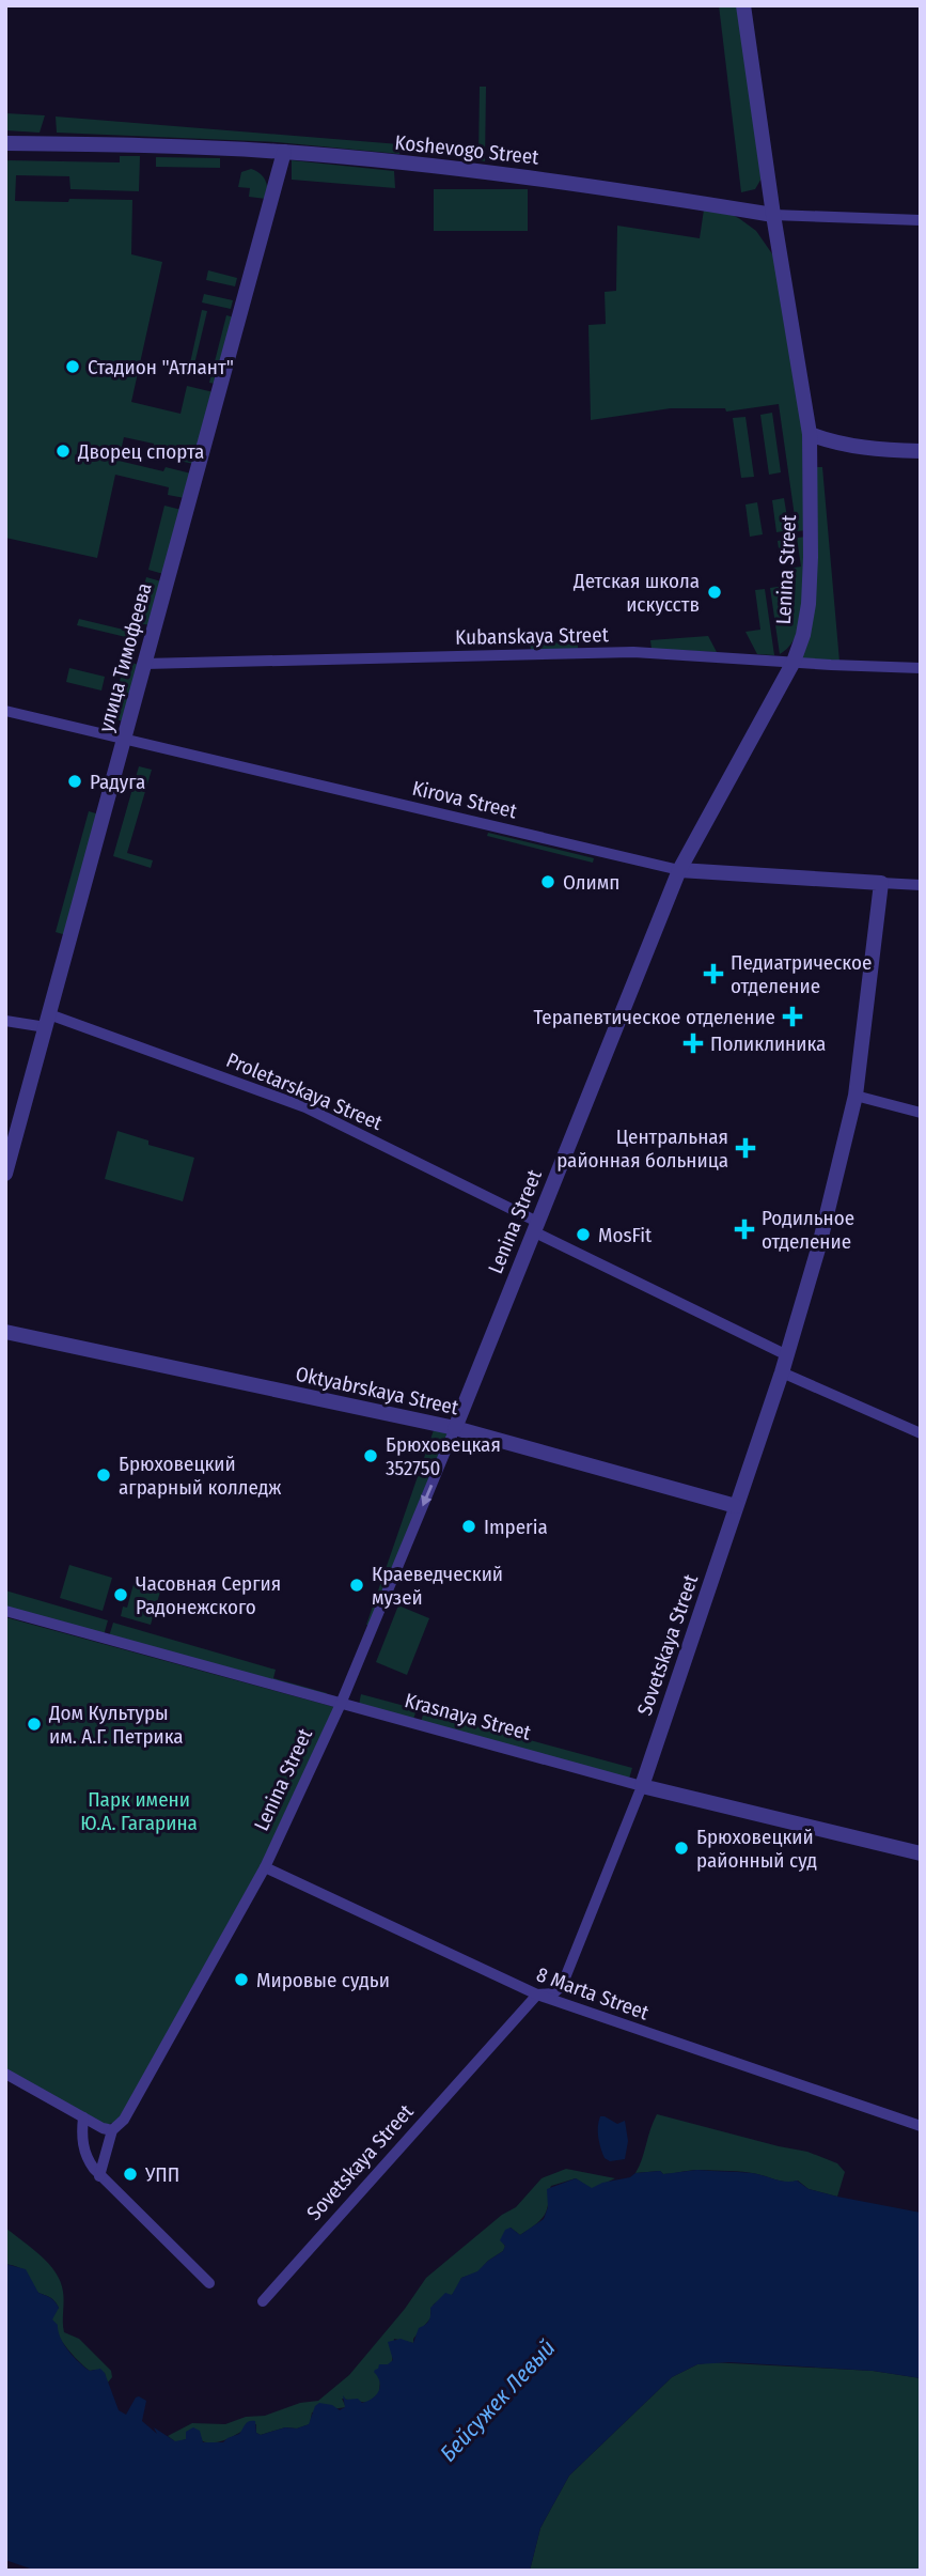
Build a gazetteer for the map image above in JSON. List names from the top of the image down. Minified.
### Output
{"streets":{"street":["Koshevogo Street","Lenina Street","Kubanskaya Street","улица Тимофеева","Kirova Street","Proletarskaya Street","Oktyabrskaya Street","Sovetskaya Street","Krasnaya Street","8 Marta Street"]},"crossings":[["Koshevogo Street","Lenina Street"],["Koshevogo Street","улица Тимофеева"],["Lenina Street","Kubanskaya Street"],["Lenina Street","Kirova Street"],["Lenina Street","Proletarskaya Street"],["Lenina Street","Oktyabrskaya Street"],["Lenina Street","Krasnaya Street"],["Lenina Street","8 Marta Street"],["Kubanskaya Street","улица Тимофеева"],["улица Тимофеева","Kirova Street"],["улица Тимофеева","Proletarskaya Street"],["Kirova Street","Sovetskaya Street"],["Proletarskaya Street","Sovetskaya Street"],["Oktyabrskaya Street","Sovetskaya Street"],["Sovetskaya Street","Krasnaya Street"],["Sovetskaya Street","8 Marta Street"]],"water":["Бейсужек Левый"],"parks":["Парк имени Ю.А. Гагарина"],"places":{"other":["Стадион \"Атлант\"","Дворец спорта","Детская школа искусств","Радуга","Олимп","MosFit","Брюховецкая 352750","Брюховецкий аграрный колледж","Imperia","Краеведческий музей","Часовная Сергия Радонежского","Дом Культуры им. А.Г. Петрика","Брюховецкий районный суд","Мировые судьи","УПП"],"health":["Педиатрическое отделение","Терапевтическое отделение","Поликлиника","Центральная районная больница","Родильное отделение"]}}
